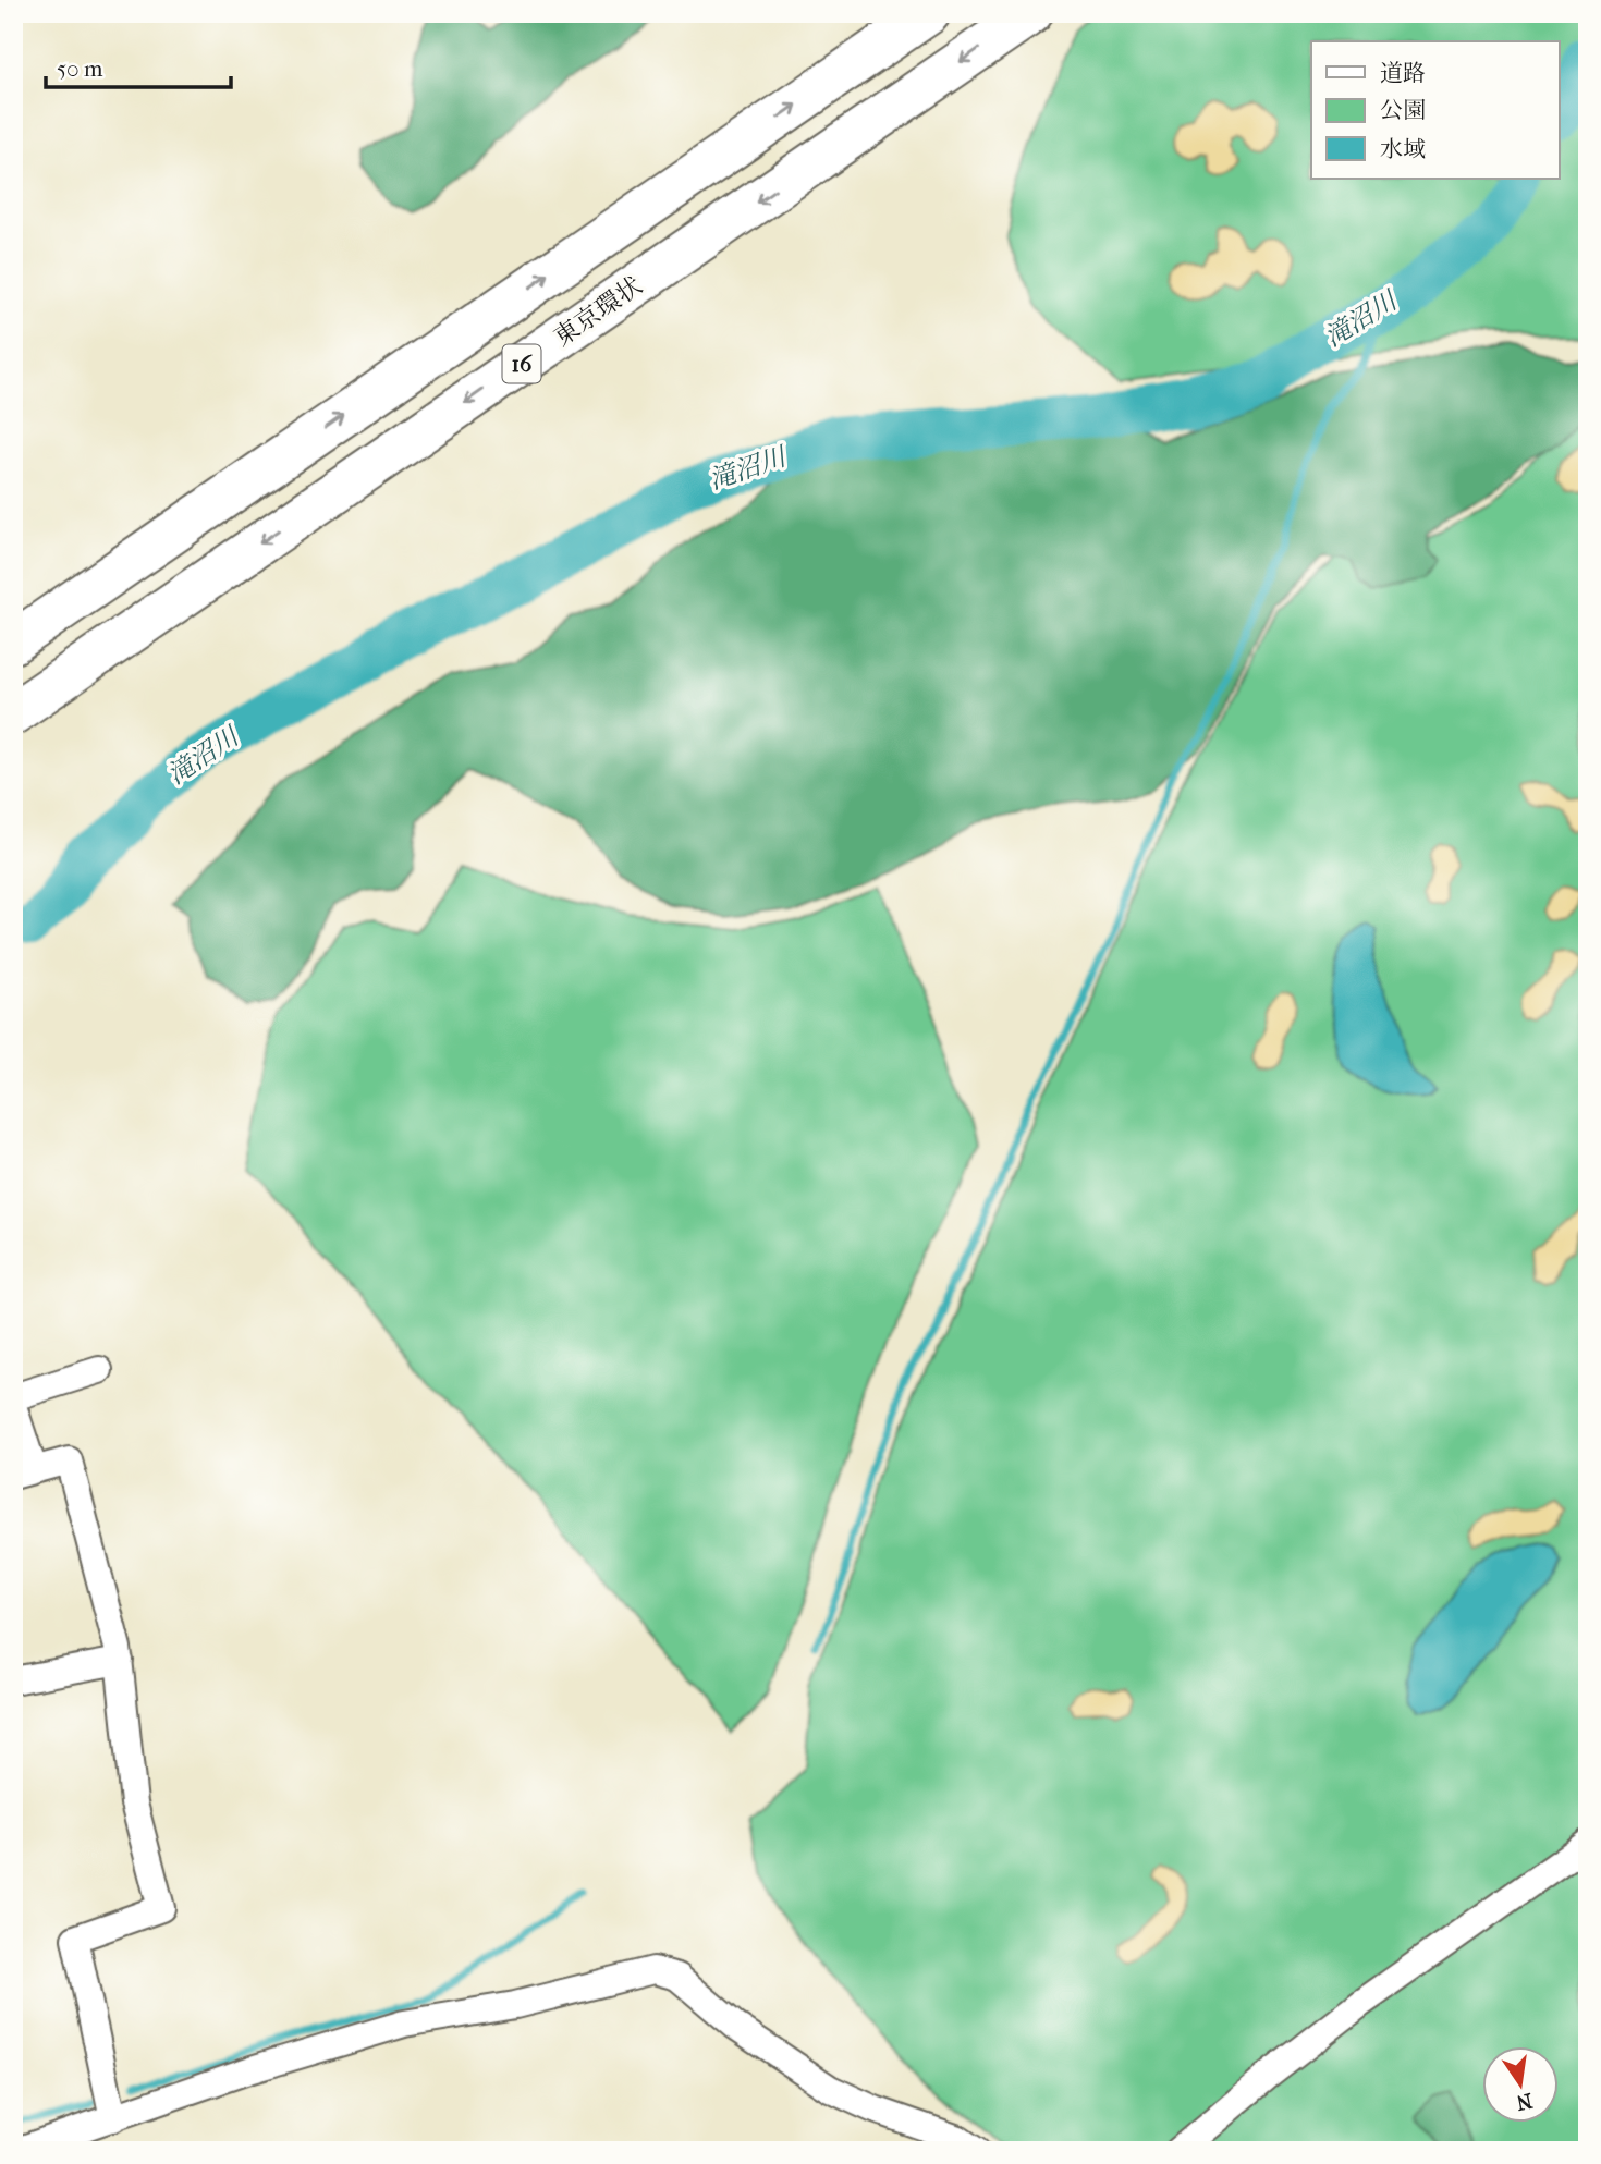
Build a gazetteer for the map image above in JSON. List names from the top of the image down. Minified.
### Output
{"streets":{"highway":["東京環状","16"]},"water":["滝沼川"],"legend":["道路","公園","水域"],"scale_bar":"50 m","north":"bottom"}
